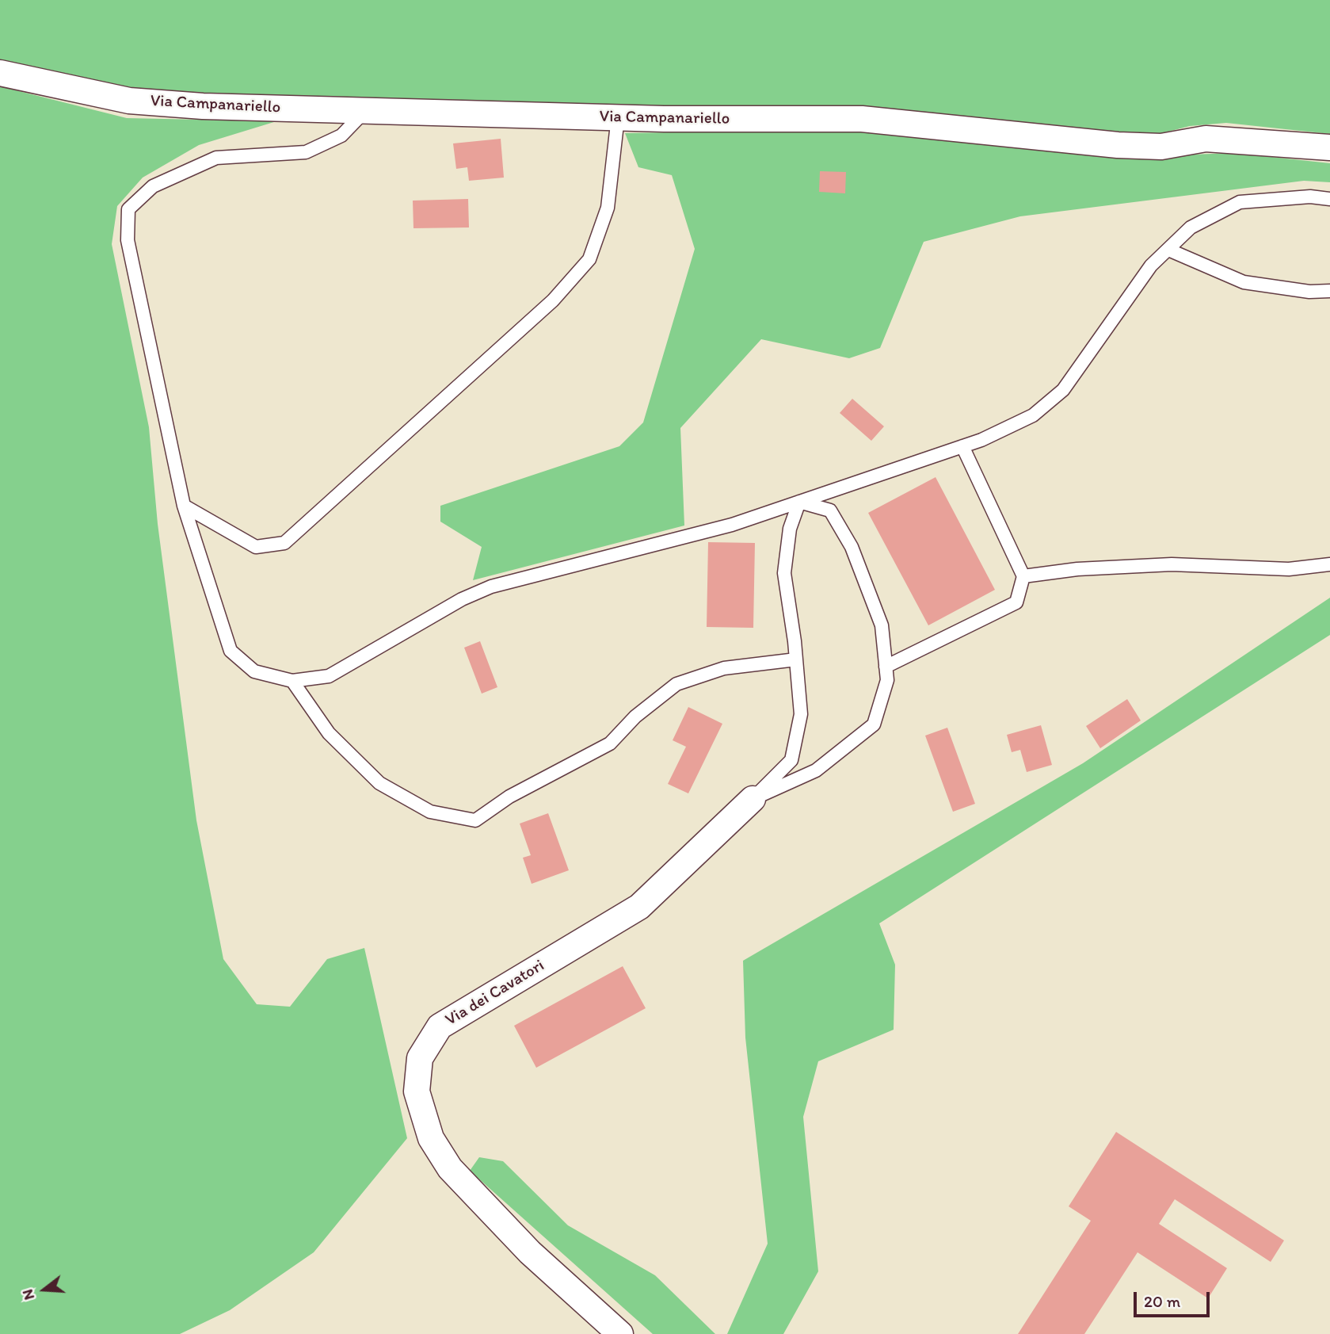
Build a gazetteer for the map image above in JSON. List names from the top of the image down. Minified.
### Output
{"streets":{"street":["Via Campanariello","Via dei Cavatori"]},"scale_bar":"20 m","north":"left"}
